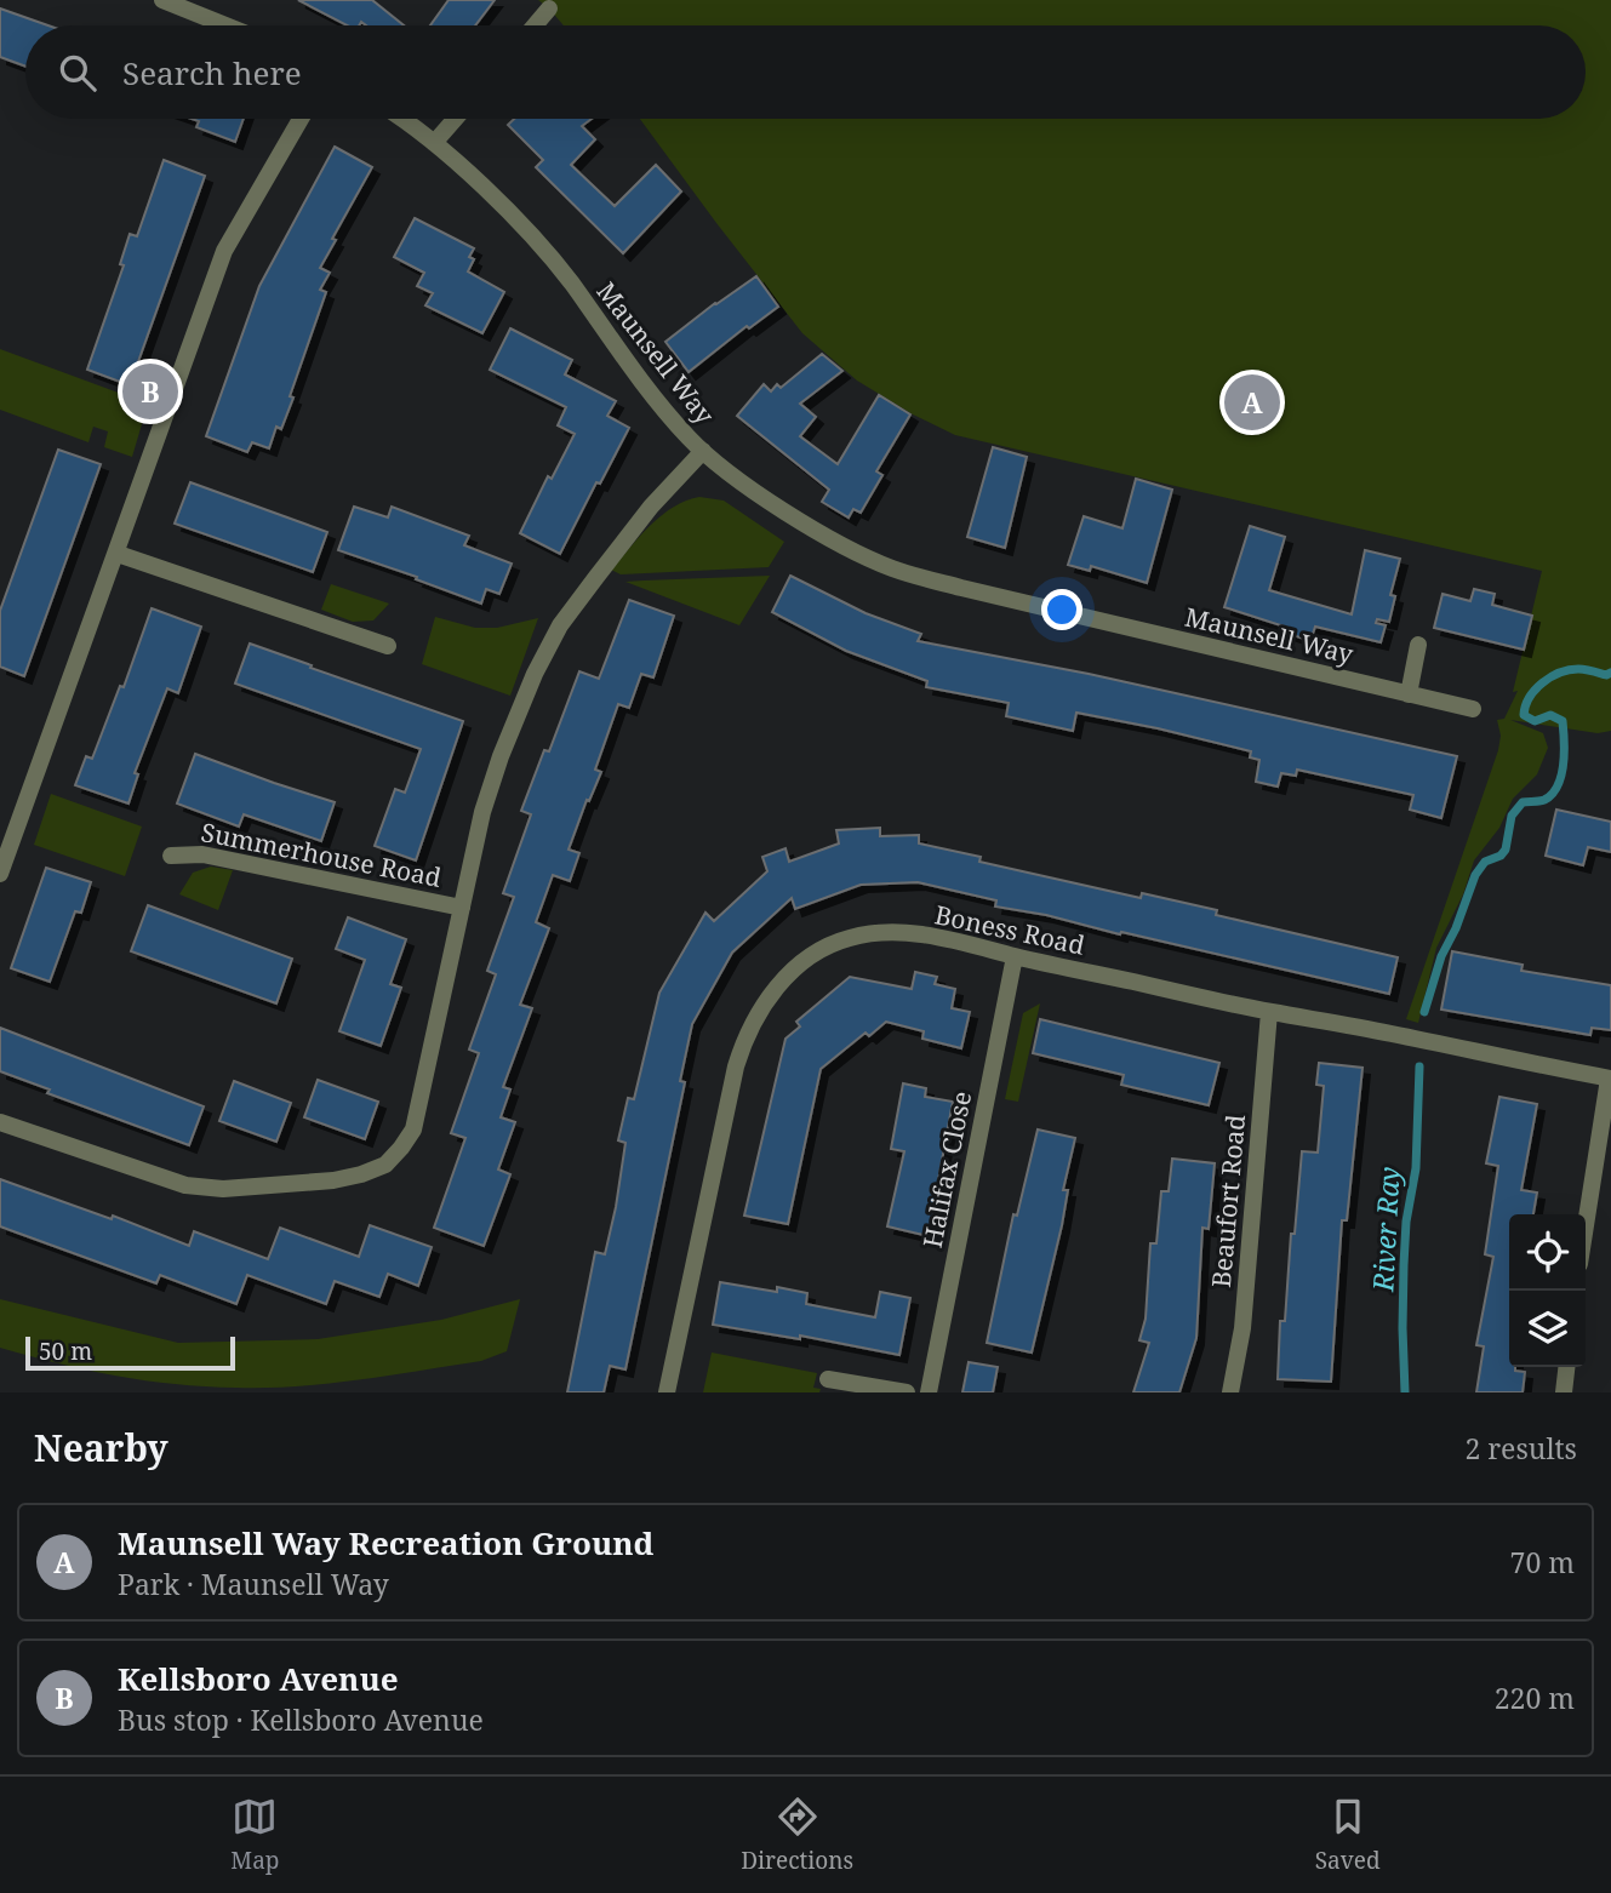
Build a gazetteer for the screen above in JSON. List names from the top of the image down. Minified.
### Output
{"streets":{"street":["Maunsell Way","Summerhouse Road","Boness Road","Halifax Close","Beaufort Road"]},"crossings":[["Maunsell Way","Summerhouse Road"],["Boness Road","Halifax Close"],["Boness Road","Beaufort Road"]],"water":["River Ray"],"scale_bar":"50 m","page":{"search":"Search here","pins":["B","A"],"scale":"50 m","heading":["Nearby","2 results"],"list":[{"mark":"A","name":"Maunsell Way Recreation Ground","note":"Park · Maunsell Way","value":"70 m"},{"mark":"B","name":"Kellsboro Avenue","note":"Bus stop · Kellsboro Avenue","value":"220 m"}],"nav":["Map","Directions","Saved"]}}
